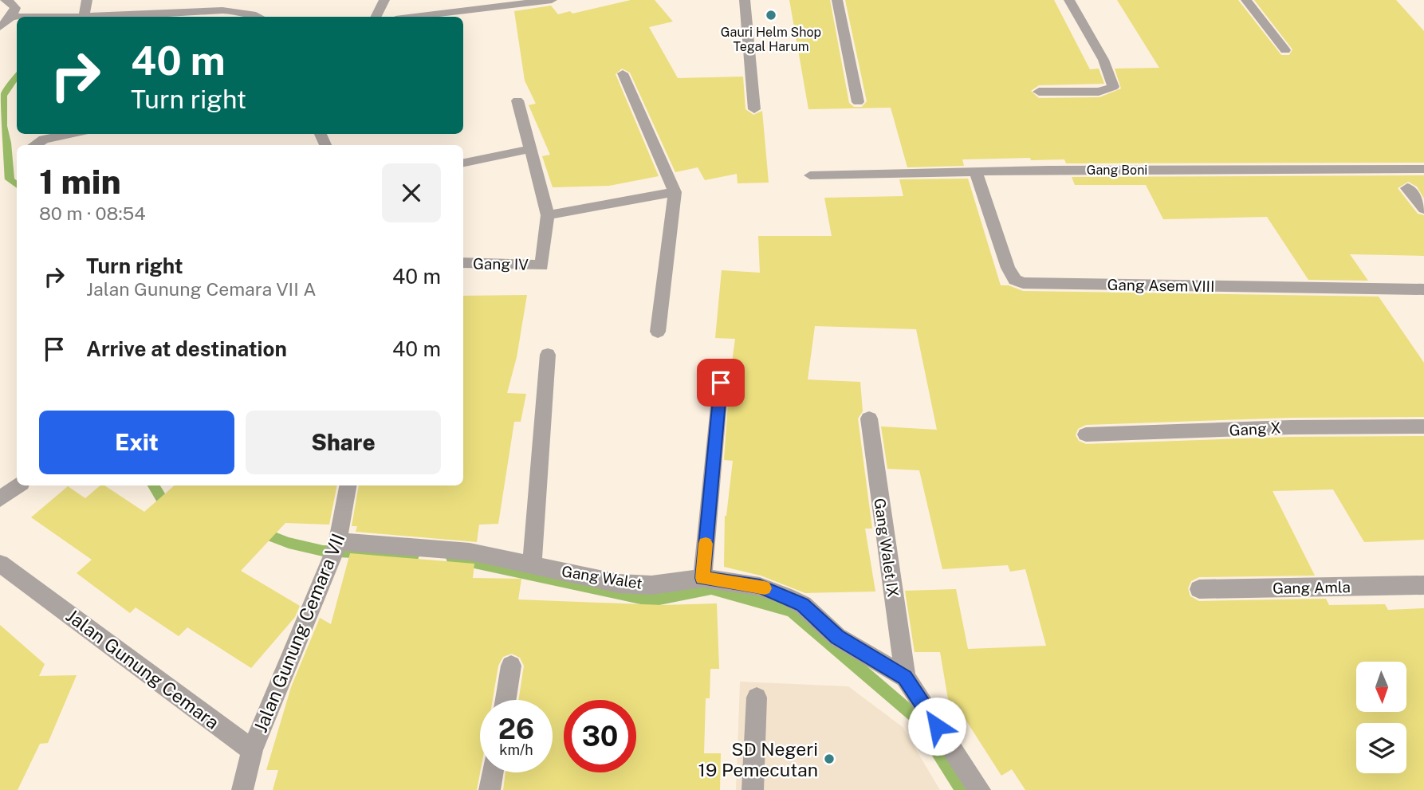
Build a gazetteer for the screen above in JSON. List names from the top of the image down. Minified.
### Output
{"streets":{"street":["Gang Boni","Gang IV","Gang Asem VIII","Gang X","Gang Walet IX","Gang Walet","Gang Amla","Jalan Gunung Cemara VII","Jalan Gunung Cemara"]},"crossings":[["Gang Boni","Gang Asem VIII"],["Gang Walet IX","Gang Walet"],["Gang Walet","Jalan Gunung Cemara VII"],["Jalan Gunung Cemara VII","Jalan Gunung Cemara"]],"places":["Gauri Helm Shop Tegal Harum","SD Negeri 19 Pemecutan"],"north":"bottom","page":{"turn":["40 m","Turn right"],"heading":["1 min","80 m · 08:54"],"list":[{"name":"Turn right","note":"Jalan Gunung Cemara VII A","value":"40 m"},{"name":"Arrive at destination","value":"40 m"}],"buttons":["Exit","Share"],"speed":"26 km/h","limit":"30"}}
